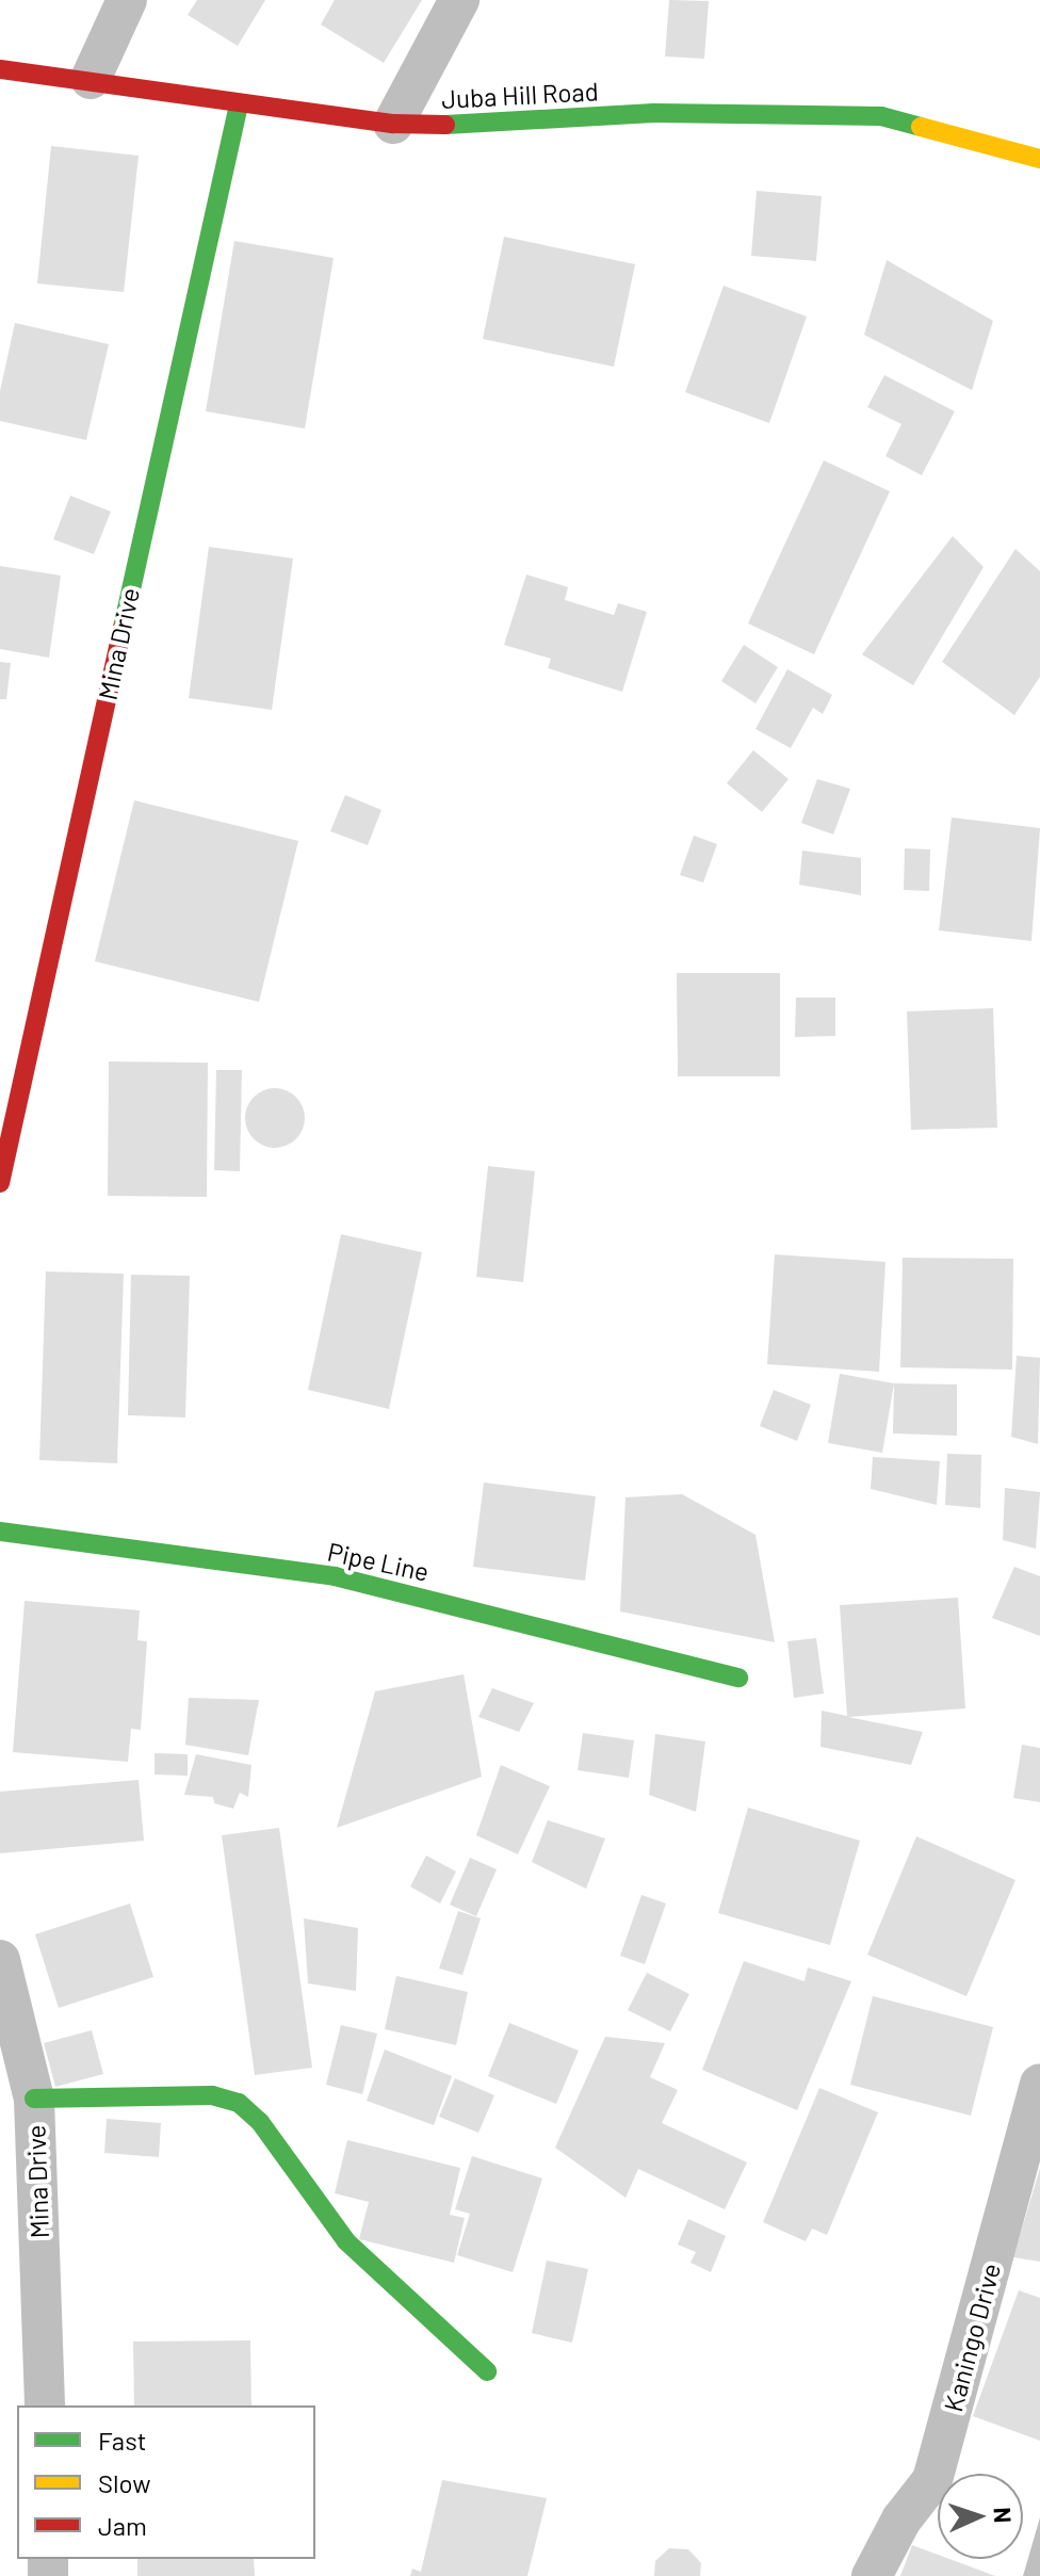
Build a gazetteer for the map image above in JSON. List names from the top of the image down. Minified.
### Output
{"streets":{"street":["Juba Hill Road","Mina Drive","Pipe Line","Kaningo Drive"]},"crossings":[["Juba Hill Road","Mina Drive"]],"legend":["Fast","Slow","Jam"],"north":"right"}
